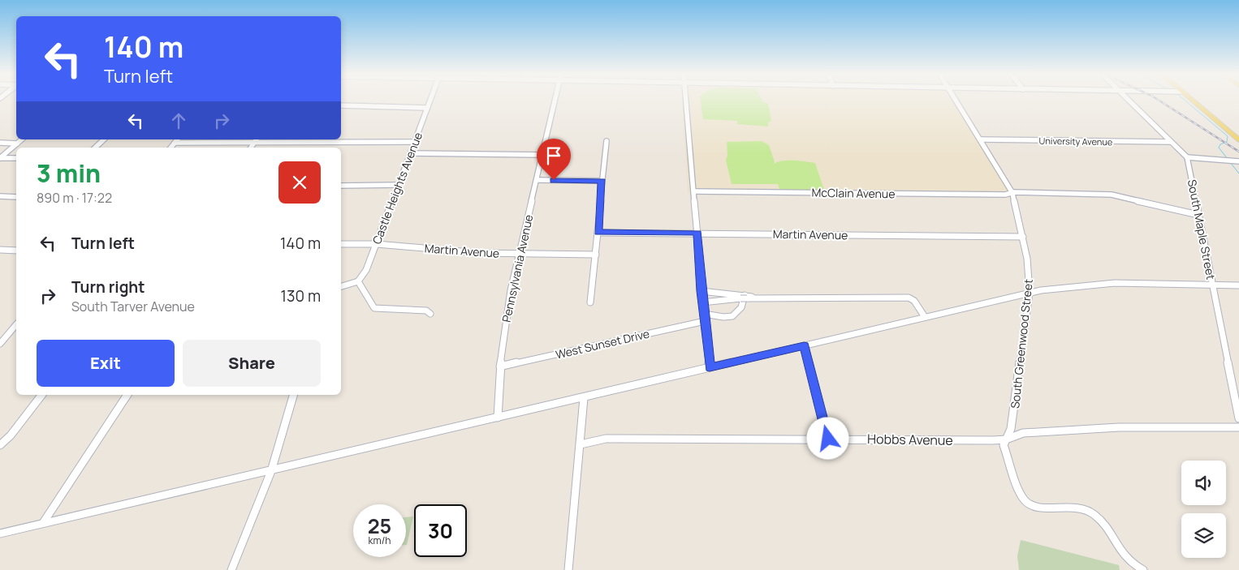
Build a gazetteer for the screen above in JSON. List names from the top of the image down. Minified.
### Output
{"streets":{"street":["University Avenue","Castle Heights Avenue","McClain Avenue","South Maple Street","Martin Avenue","Pennsylvania Avenue","West Sunset Drive","South Greenwood Street","Hobbs Avenue"]},"crossings":[["University Avenue","South Greenwood Street"],["Castle Heights Avenue","Martin Avenue"],["McClain Avenue","South Maple Street"],["McClain Avenue","South Greenwood Street"],["Martin Avenue","Pennsylvania Avenue"],["Martin Avenue","South Greenwood Street"],["Pennsylvania Avenue","West Sunset Drive"],["South Greenwood Street","Hobbs Avenue"]],"page":{"turn":["140 m","Turn left"],"heading":["3 min","890 m · 17:22"],"list":[{"name":"Turn left","value":"140 m"},{"name":"Turn right","note":"South Tarver Avenue","value":"130 m"}],"buttons":["Exit","Share"],"speed":"25 km/h","limit":"30"}}
